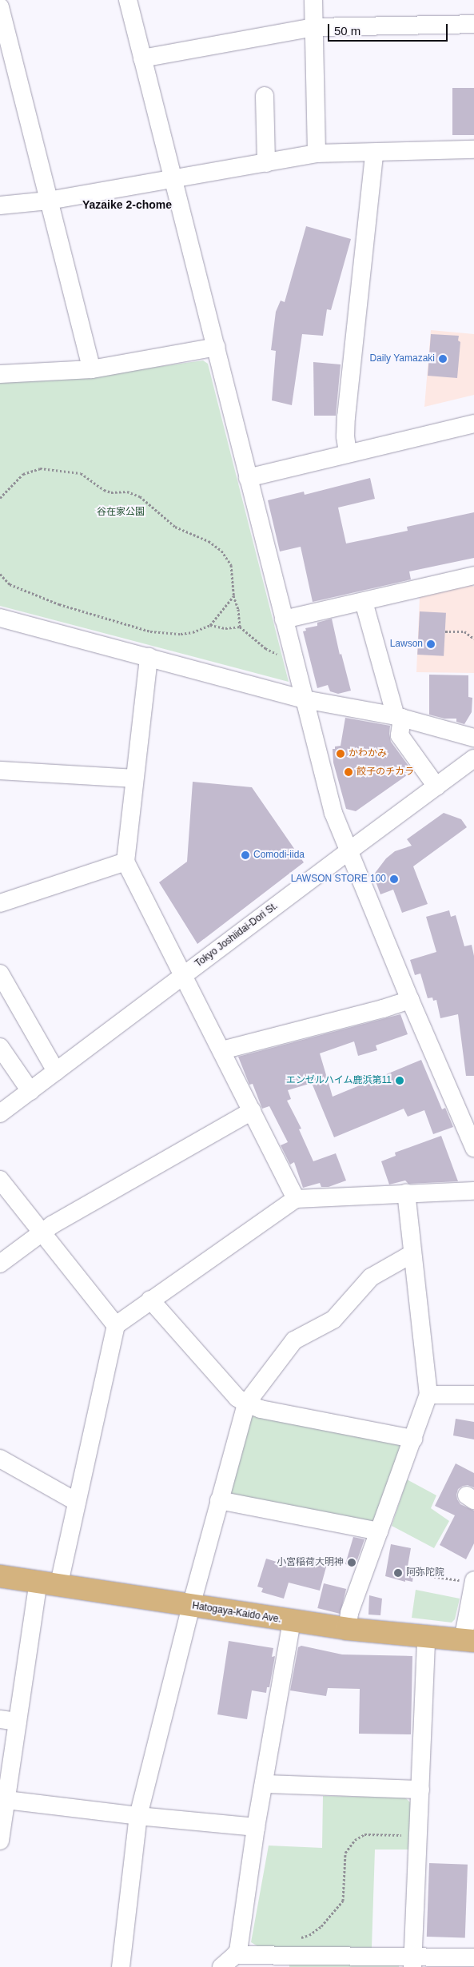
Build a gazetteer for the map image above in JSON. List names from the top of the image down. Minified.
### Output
{"streets":{"main road":["Hatogaya-Kaido Ave."],"street":["Tokyo Joshiidai-Dori St."]},"districts":["Yazaike 2-chome"],"parks":["谷在家公園"],"places":["Daily Yamazaki","Lawson","かわかみ","餃子のチカラ","Comodi-iida","LAWSON STORE 100","エンゼルハイム鹿浜第11","小宮稲荷大明神","阿弥陀院"],"scale_bar":"50 m"}
